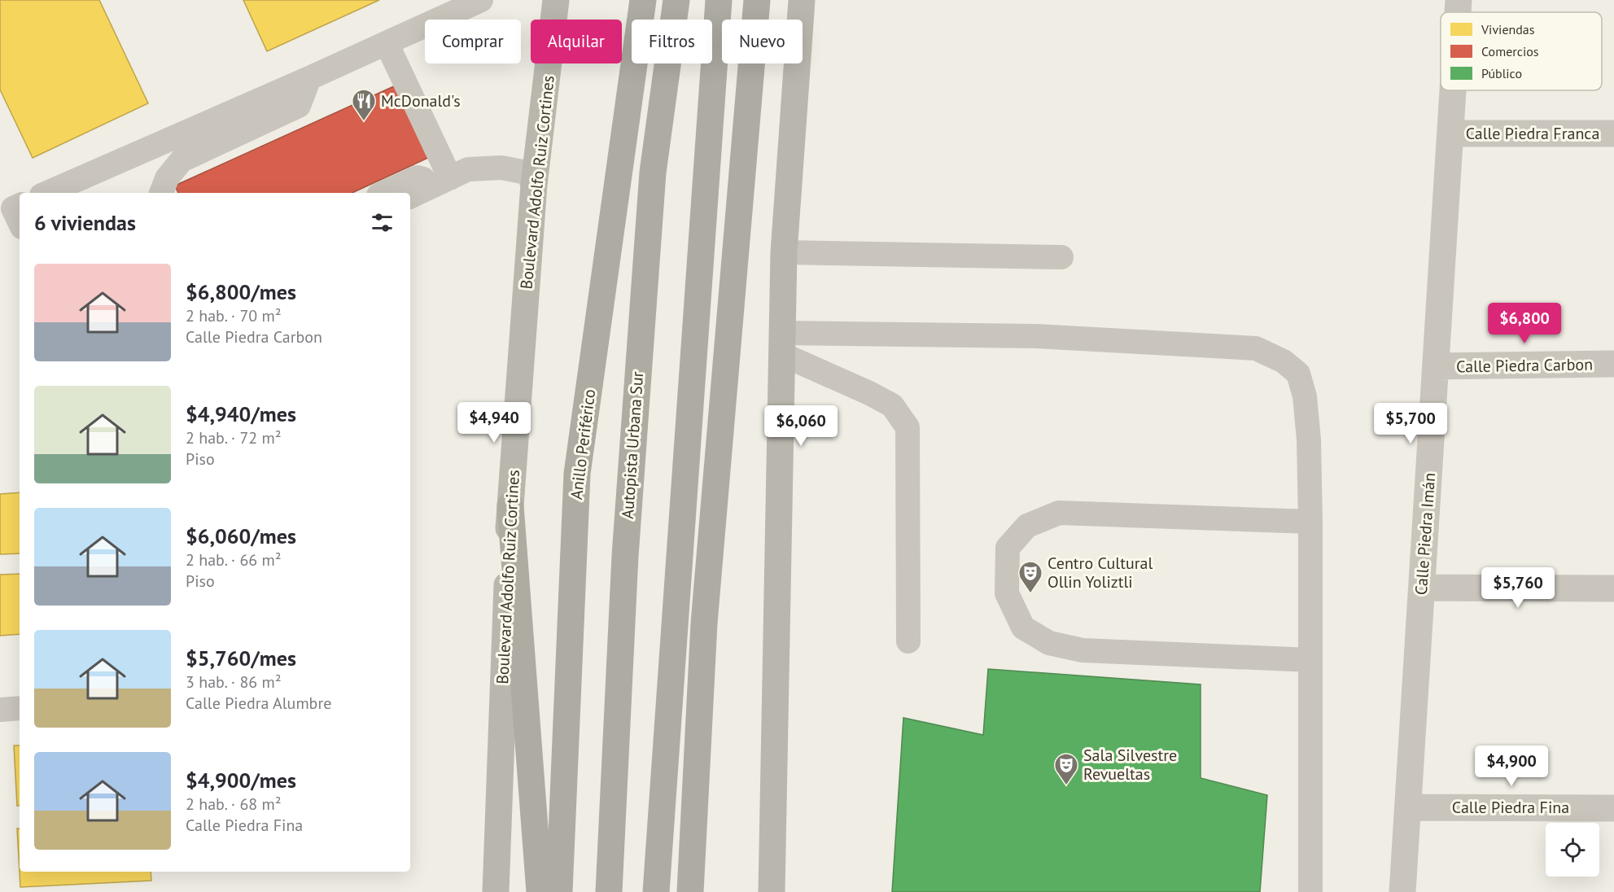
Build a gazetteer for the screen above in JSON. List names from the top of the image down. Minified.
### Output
{"streets":{"highway":["Anillo Periférico","Autopista Urbana Sur"],"main road":["Boulevard Adolfo Ruiz Cortines"],"street":["Calle Piedra Franca","Calle Piedra Carbon","Calle Piedra Imán","Calle Piedra Fina"]},"crossings":[["Calle Piedra Franca","Calle Piedra Imán"],["Calle Piedra Carbon","Calle Piedra Imán"],["Calle Piedra Imán","Calle Piedra Fina"]],"places":{"restaurant":["McDonald's"],"theatre":["Centro Cultural Ollin Yoliztli","Sala Silvestre Revueltas"]},"legend":["Viviendas","Comercios","Público"],"page":{"chip":["Comprar","Alquilar","Filtros","Nuevo"],"heading":"6 viviendas","list":[{"name":"$6,800/mes","note":"2 hab. · 70 m² · Calle Piedra Carbon"},{"name":"$4,940/mes","note":"2 hab. · 72 m² · Piso"},{"name":"$6,060/mes","note":"2 hab. · 66 m² · Piso"},{"name":"$5,760/mes","note":"3 hab. · 86 m² · Calle Piedra Alumbre"},{"name":"$4,900/mes","note":"2 hab. · 68 m² · Calle Piedra Fina"}],"price":["$6,800","$4,940","$5,700","$6,060","$5,760","$4,900"]}}
